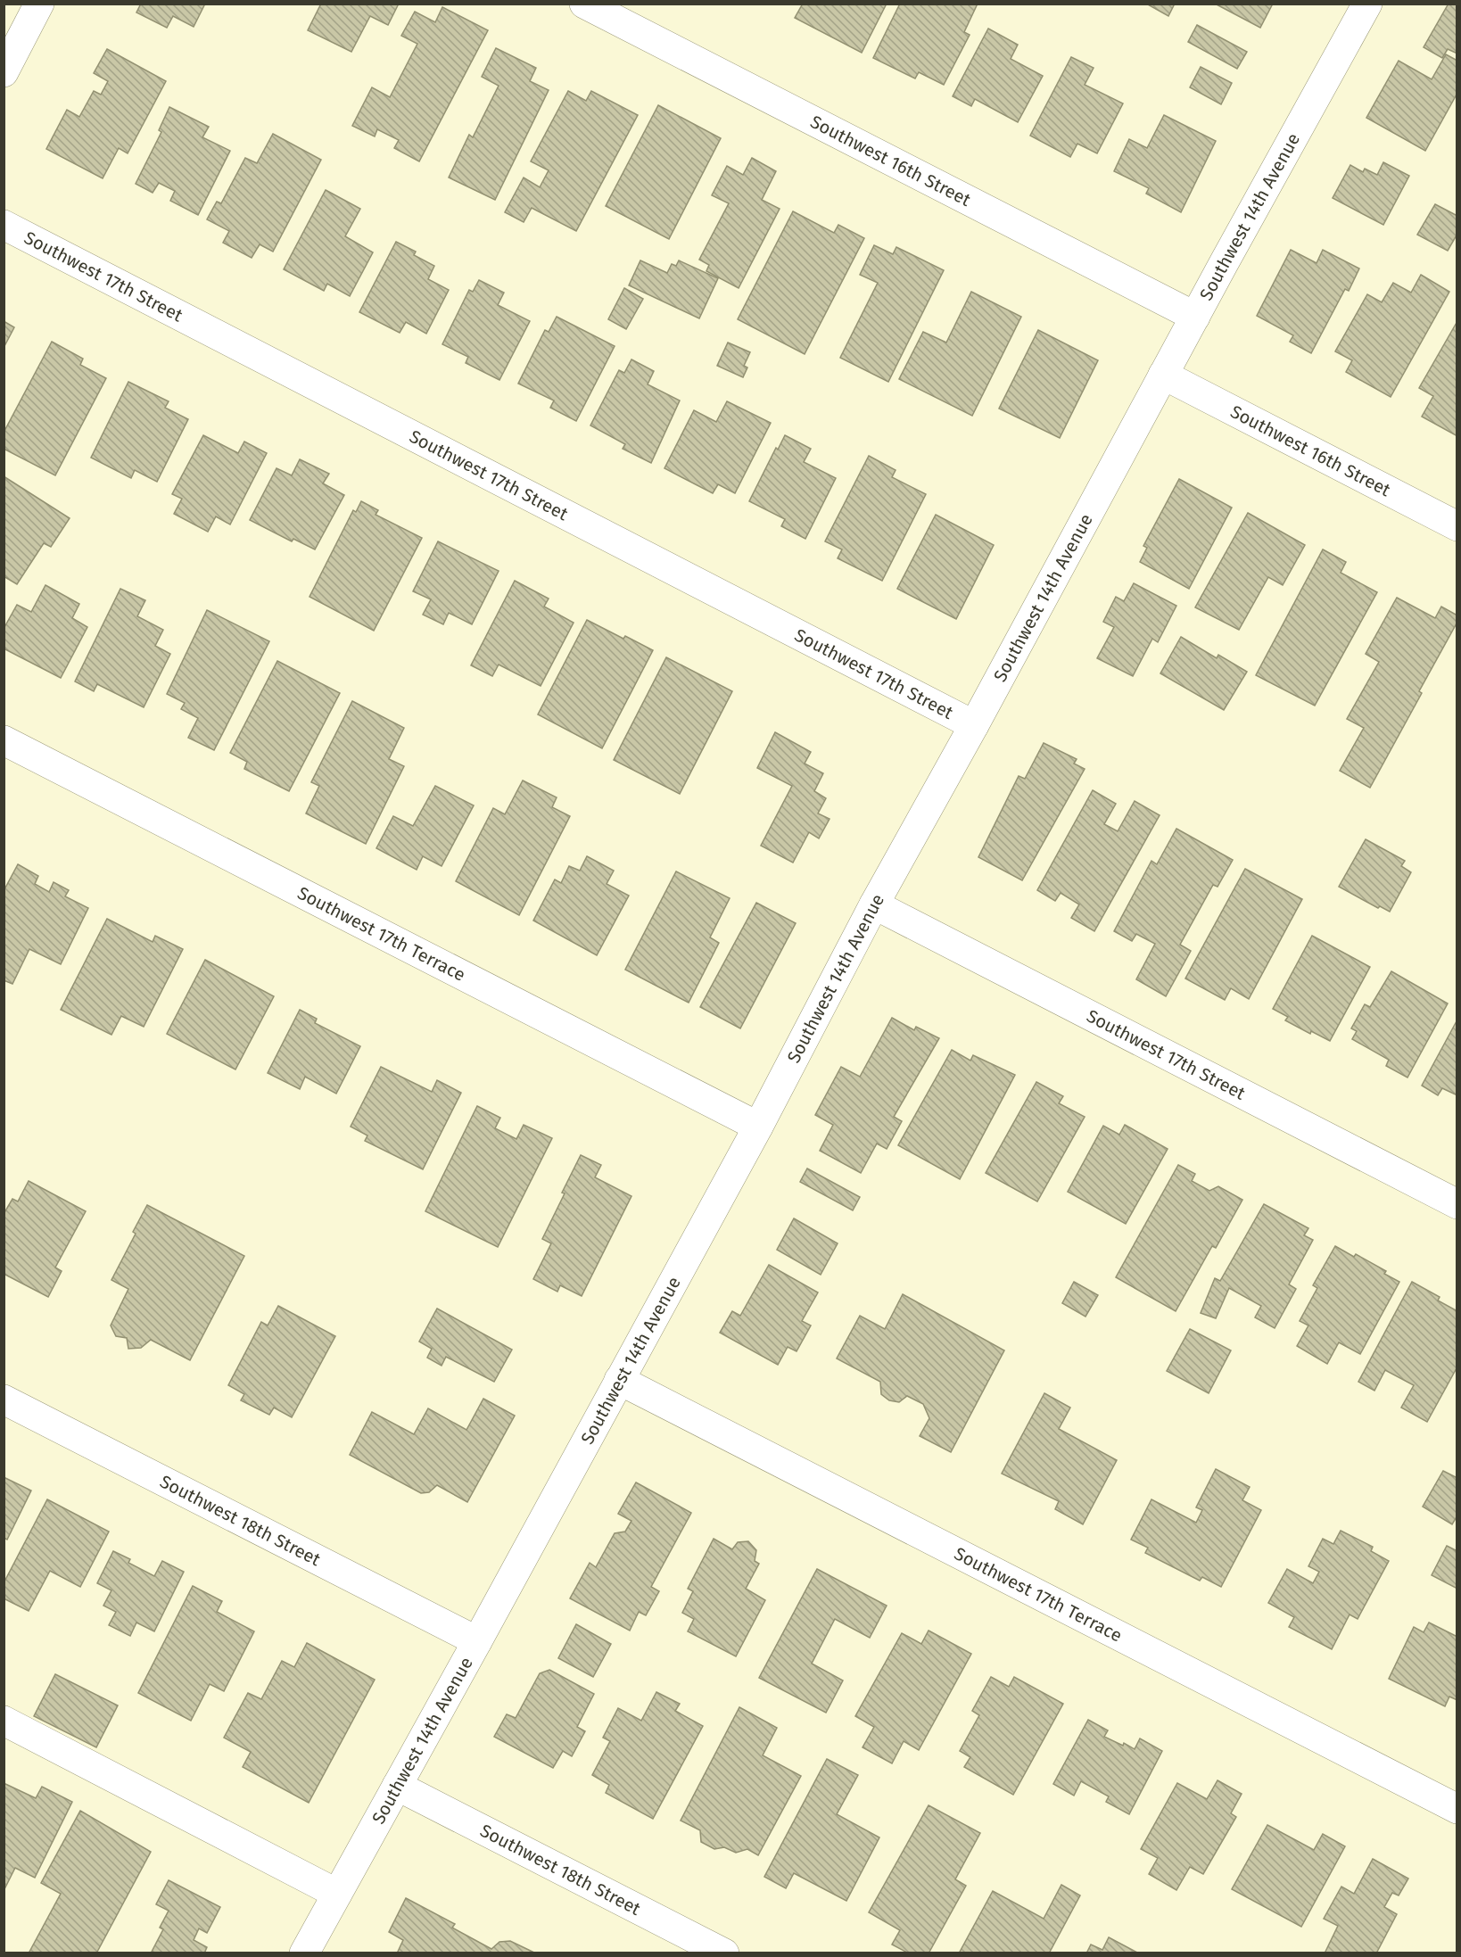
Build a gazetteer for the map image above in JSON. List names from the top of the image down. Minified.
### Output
{"streets":{"street":["Southwest 16th Street","Southwest 14th Avenue","Southwest 17th Street","Southwest 17th Terrace","Southwest 18th Street"]},"crossings":[["Southwest 16th Street","Southwest 14th Avenue"],["Southwest 14th Avenue","Southwest 17th Street"],["Southwest 14th Avenue","Southwest 17th Terrace"],["Southwest 14th Avenue","Southwest 18th Street"]]}
